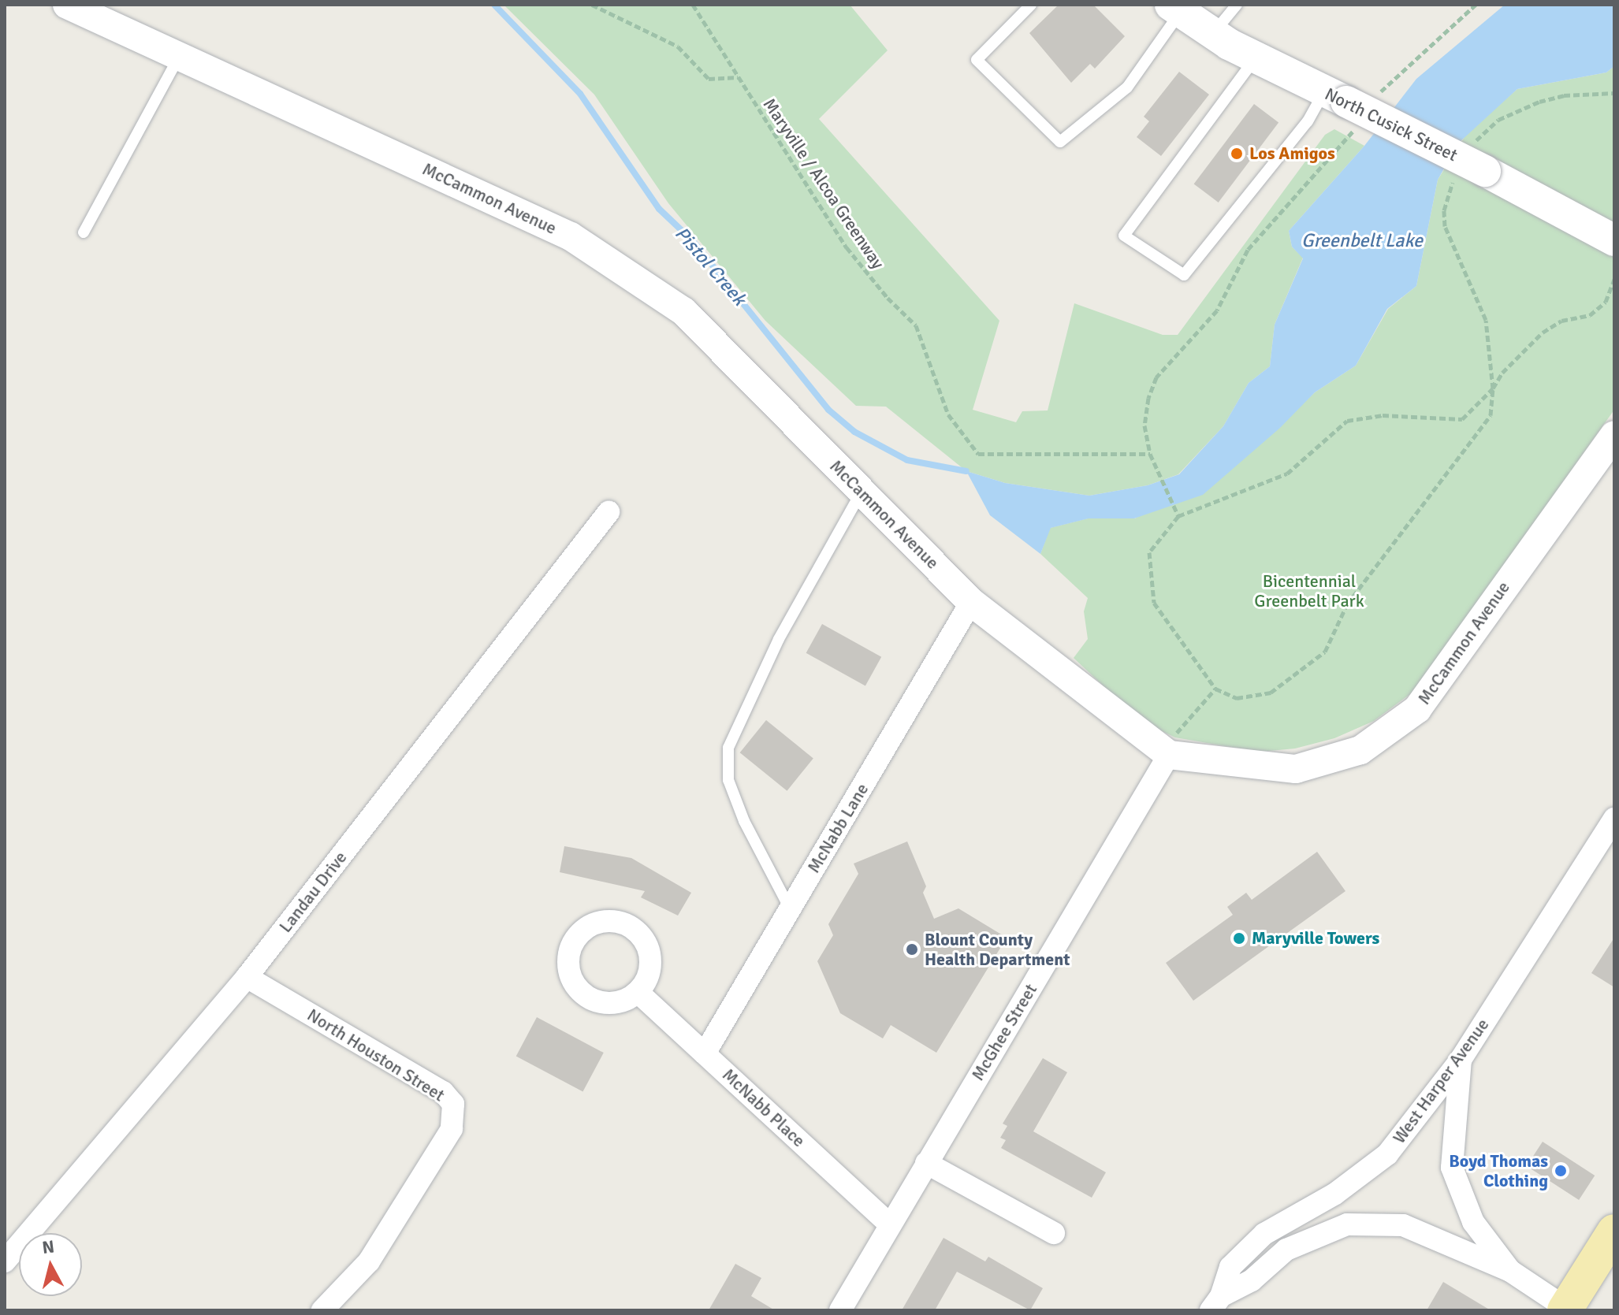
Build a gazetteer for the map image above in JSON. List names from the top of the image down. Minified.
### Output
{"streets":{"main road":["North Cusick Street"],"street":["McCammon Avenue","McNabb Lane","Landau Drive","McGhee Street","North Houston Street","West Harper Avenue","McNabb Place"],"path":["Maryville / Alcoa Greenway"]},"crossings":[["McCammon Avenue","McNabb Lane"],["McCammon Avenue","McGhee Street"],["McNabb Lane","McNabb Place"],["Landau Drive","North Houston Street"],["McGhee Street","McNabb Place"]],"water":["Greenbelt Lake","Pistol Creek"],"parks":["Bicentennial Greenbelt Park"],"places":["Los Amigos","Maryville Towers","Blount County Health Department","Boyd Thomas Clothing"],"north":"top"}
